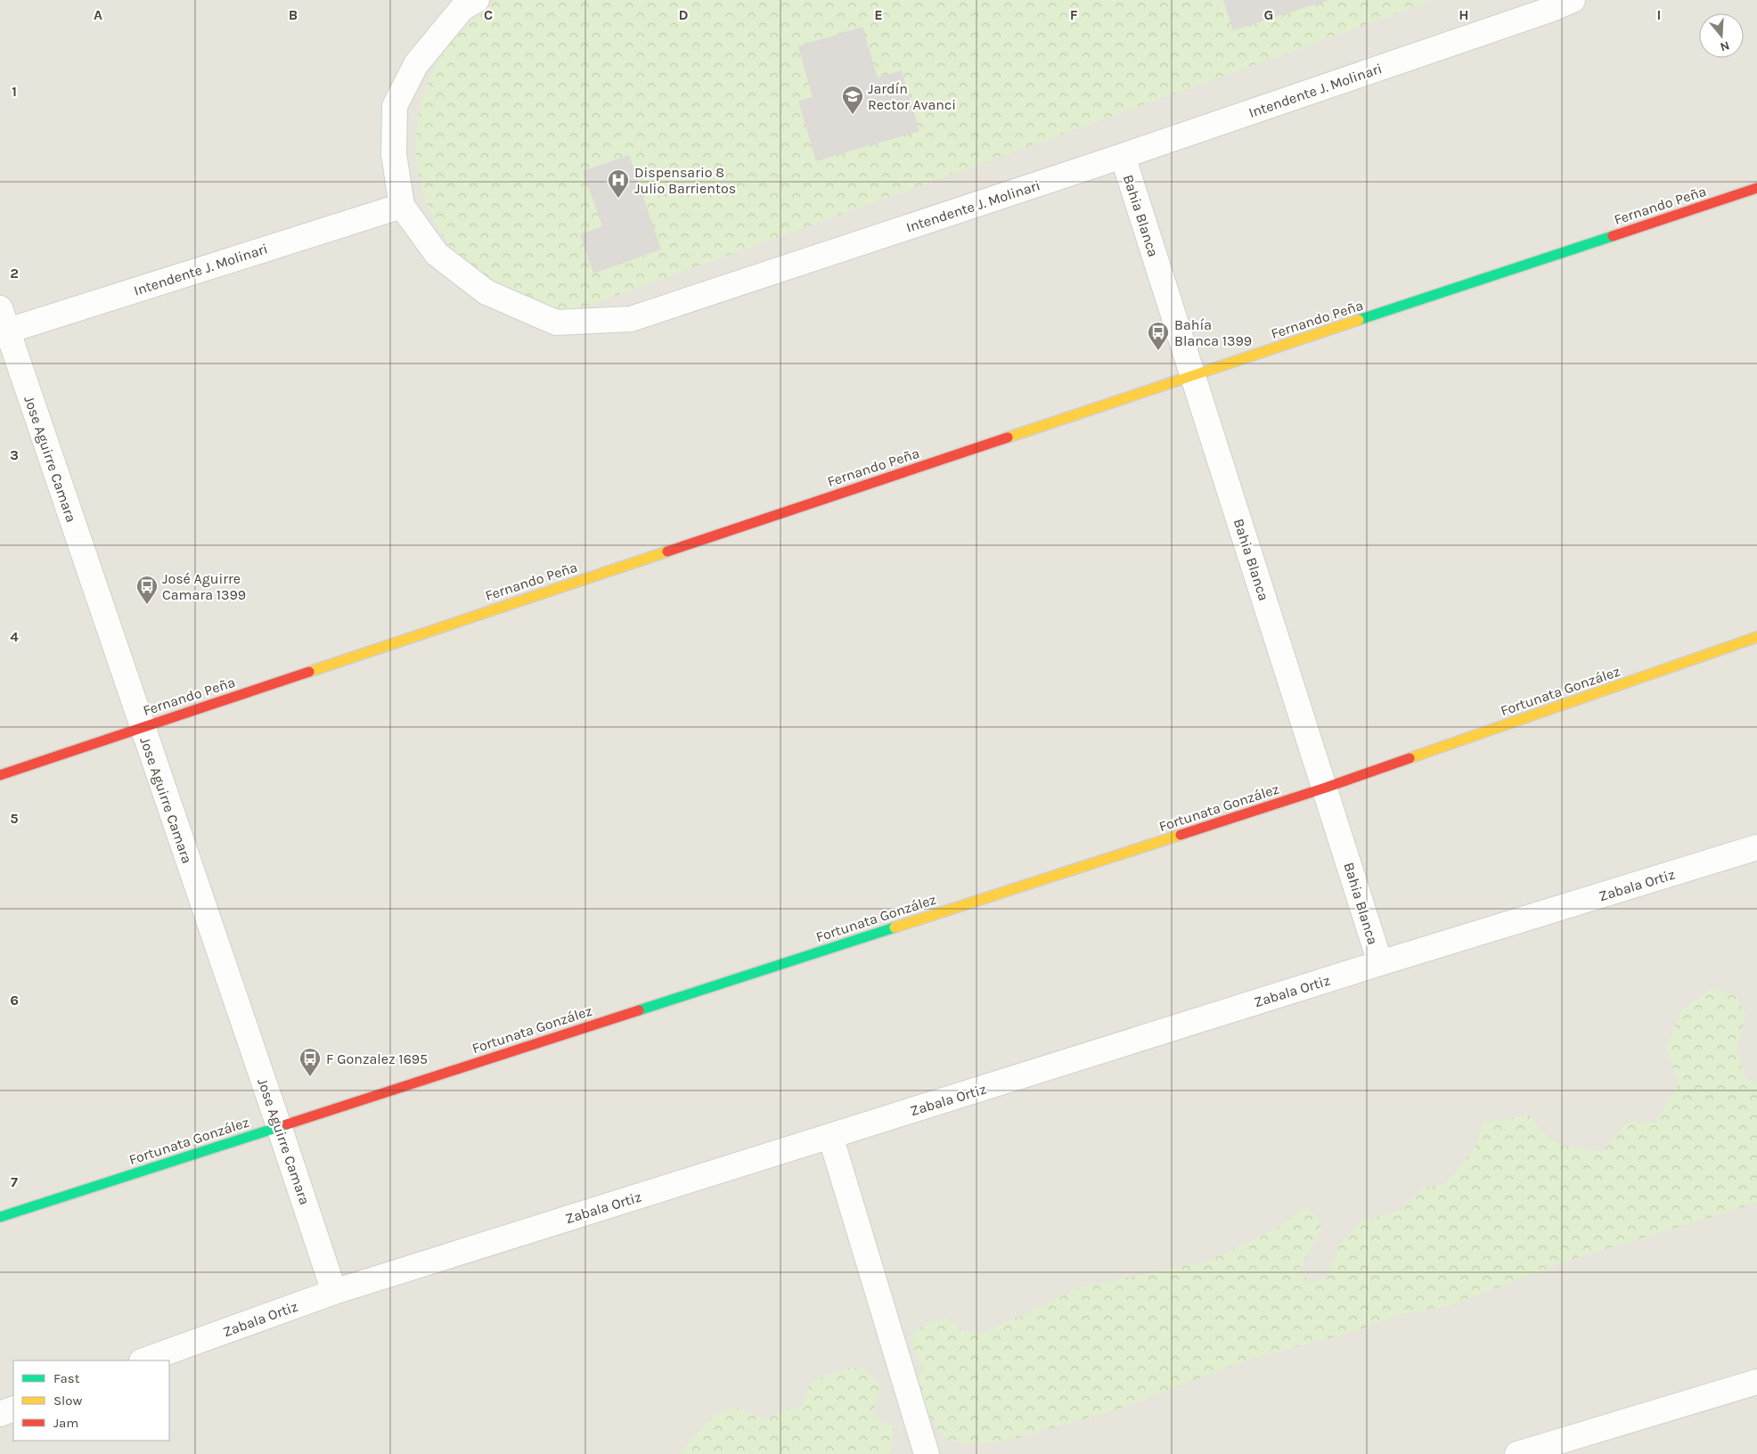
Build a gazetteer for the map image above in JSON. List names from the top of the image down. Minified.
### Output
{"streets":{"street":["Intendente J. Molinari","Fernando Peña","Bahia Blanca","Jose Aguirre Camara","Fortunata González","Zabala Ortiz"]},"crossings":[["Intendente J. Molinari","Bahia Blanca"],["Intendente J. Molinari","Jose Aguirre Camara"],["Fernando Peña","Bahia Blanca"],["Fernando Peña","Jose Aguirre Camara"],["Bahia Blanca","Fortunata González"],["Bahia Blanca","Zabala Ortiz"],["Jose Aguirre Camara","Fortunata González"],["Jose Aguirre Camara","Zabala Ortiz"]],"places":{"school or university":["Jardín Rector Avanci"],"hospital":["Dispensario 8 Julio Barrientos"],"bus stop":["Bahía Blanca 1399","José Aguirre Camara 1399","F Gonzalez 1695"]},"legend":["Fast","Slow","Jam"],"north":"bottom","grid":{"columns":["A","B","C","D","E","F","G","H","I"],"rows":["1","2","3","4","5","6","7"]}}
